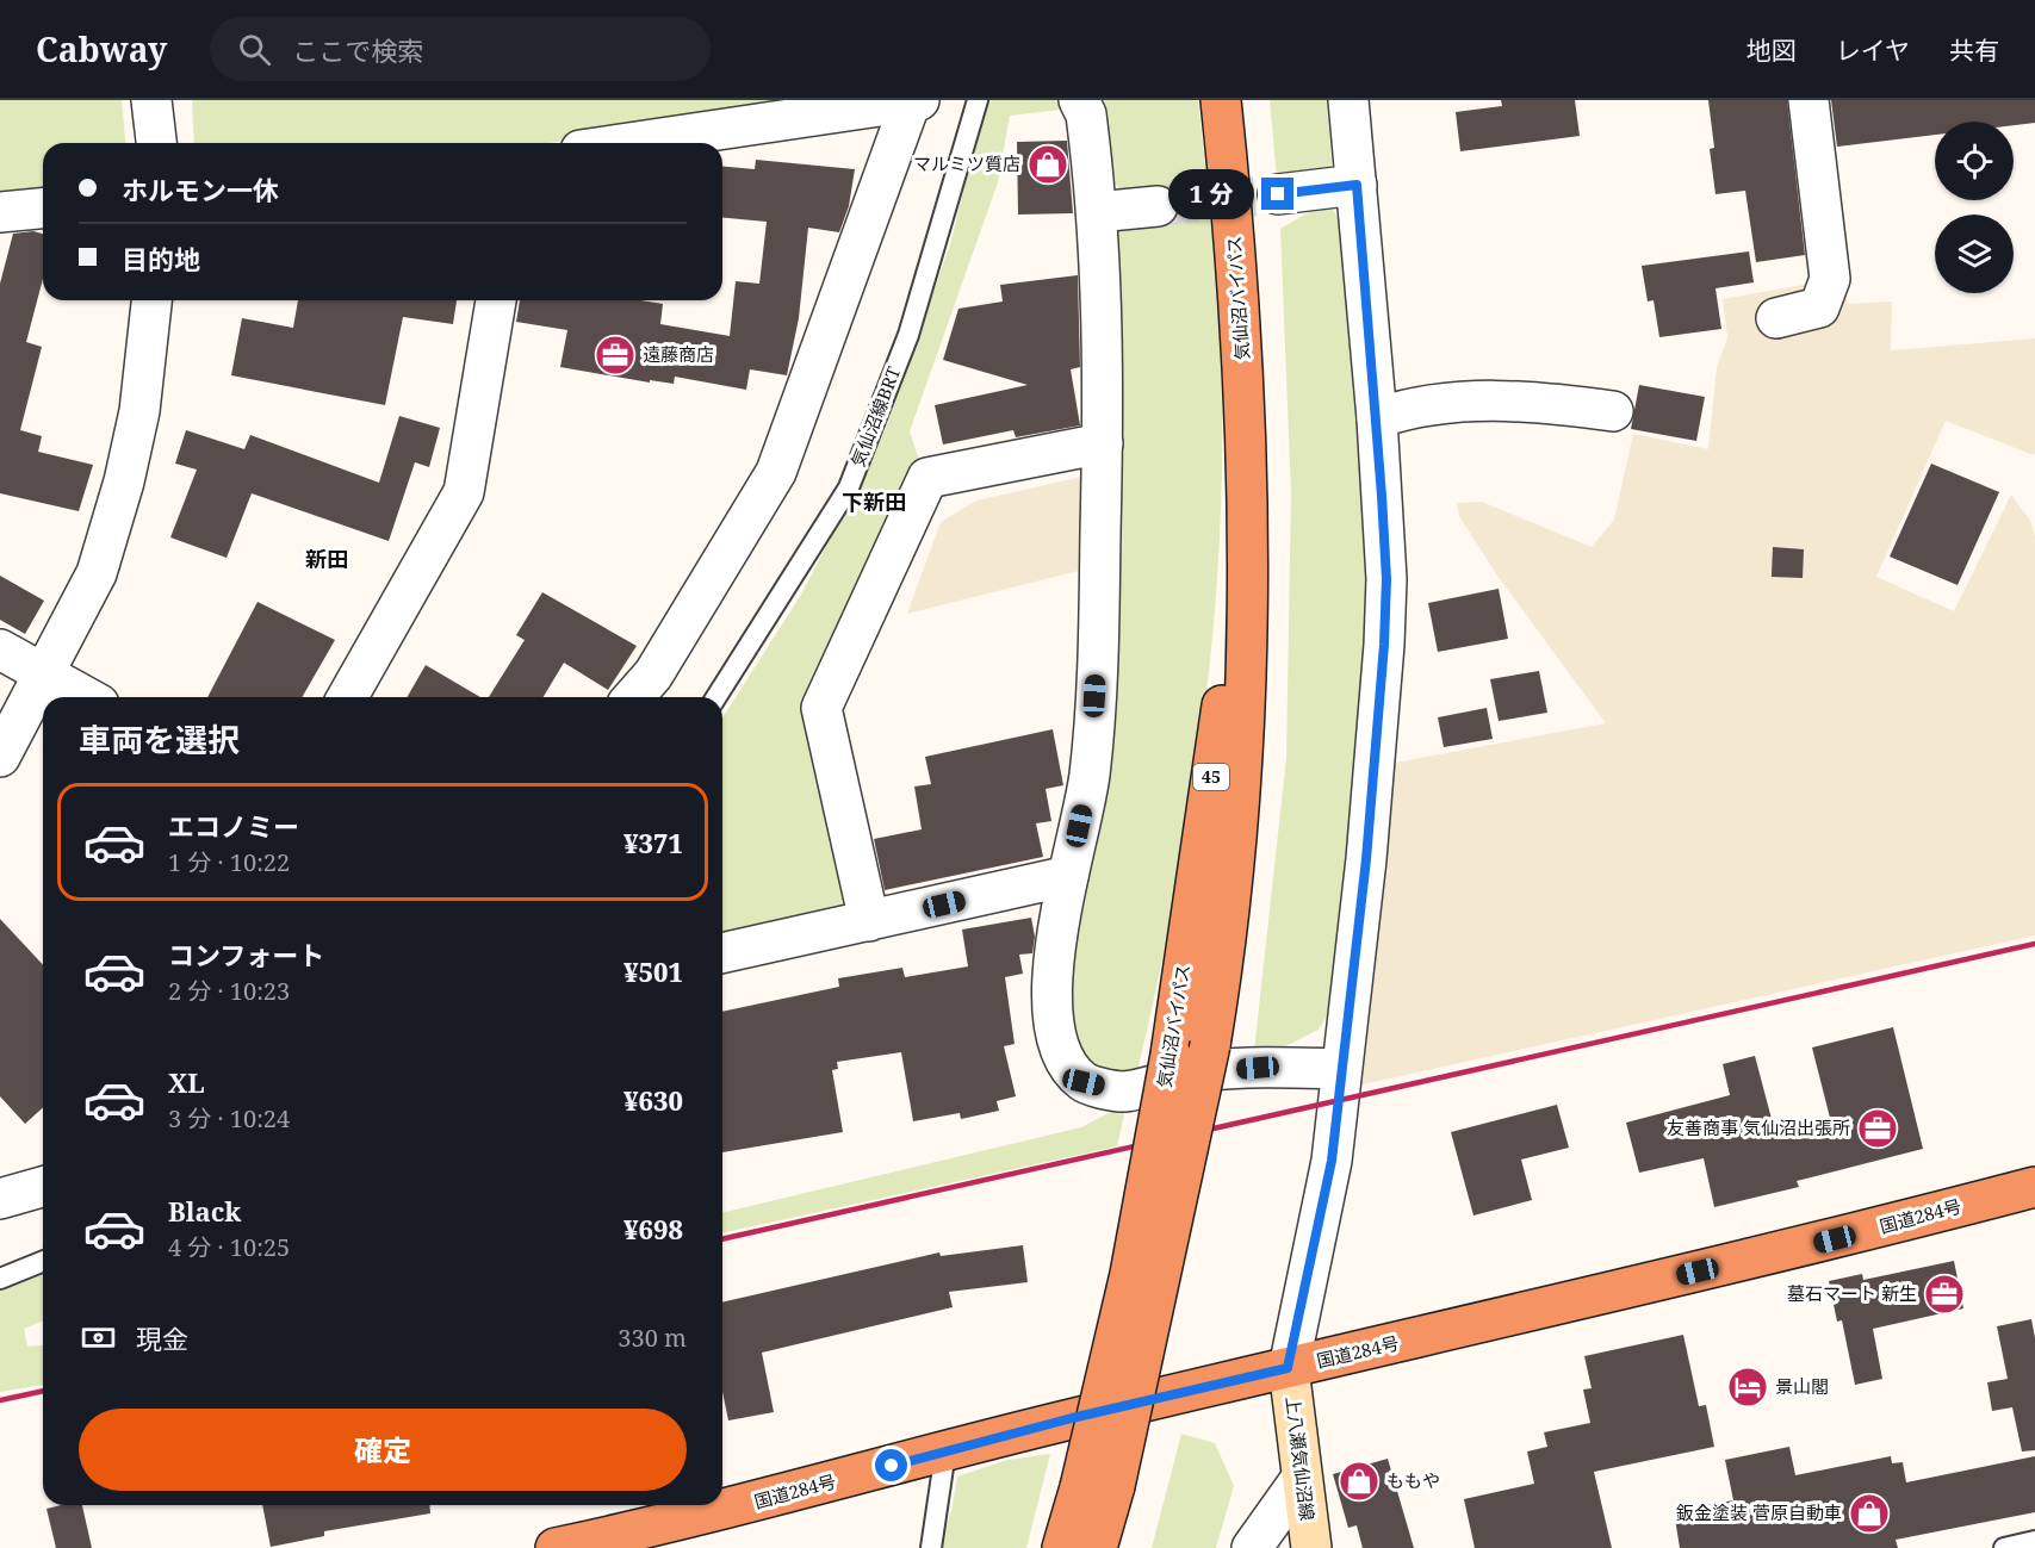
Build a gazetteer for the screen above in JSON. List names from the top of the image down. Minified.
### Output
{"streets":{"highway":["気仙沼バイパス","45","国道284号"],"main road":["上八瀬気仙沼線"],"lane":["気仙沼線BRT"]},"crossings":[["国道284号","上八瀬気仙沼線"]],"districts":["下新田","新田"],"places":{"shop":["マルミツ質店","ももや","鈑金塗装 菅原自動車"],"office":["遠藤商店","友善商事 気仙沼出張所","墓石マート 新生"],"hotel":["景山閣"]},"page":{"header":"Cabway","search":"ここで検索","nav":["地図","レイヤ","共有"],"banner":["ホルモン一休","目的地"],"bubble":"1 分","heading":"車両を選択","list":[{"name":"エコノミー","note":"1 分 · 10:22","value":"¥371"},{"name":"コンフォート","note":"2 分 · 10:23","value":"¥501"},{"name":"XL","note":"3 分 · 10:24","value":"¥630"},{"name":"Black","note":"4 分 · 10:25","value":"¥698"}],"pay":["現金","330 m"],"buttons":"確定"}}
